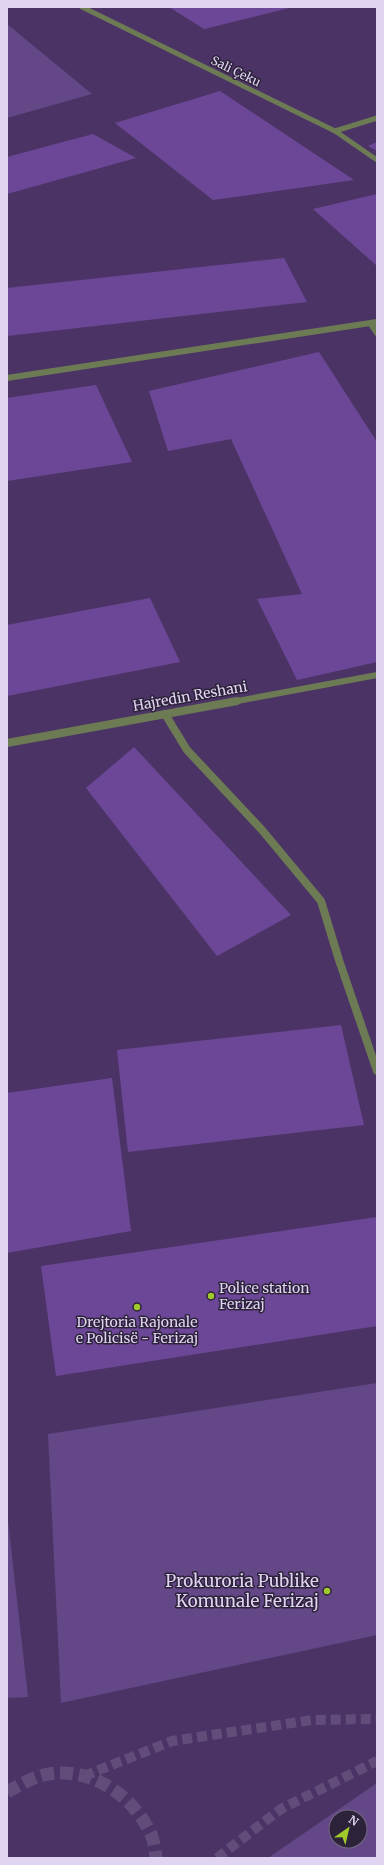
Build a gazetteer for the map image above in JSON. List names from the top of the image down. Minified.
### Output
{"streets":{"street":["Sali Çeku","Hajredin Reshani"]},"places":["Police station Ferizaj","Drejtoria Rajonale e Policisë - Ferizaj","Prokuroria Publike Komunale Ferizaj"],"north":"top right"}
